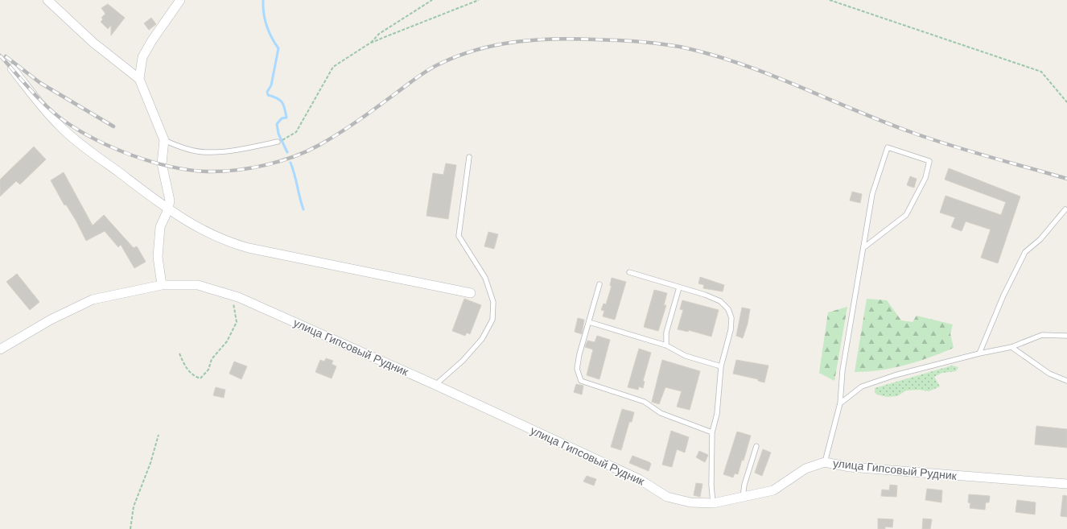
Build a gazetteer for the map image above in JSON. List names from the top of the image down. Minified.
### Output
{"streets":{"street":["улица Гипсовый Рудник"]}}
